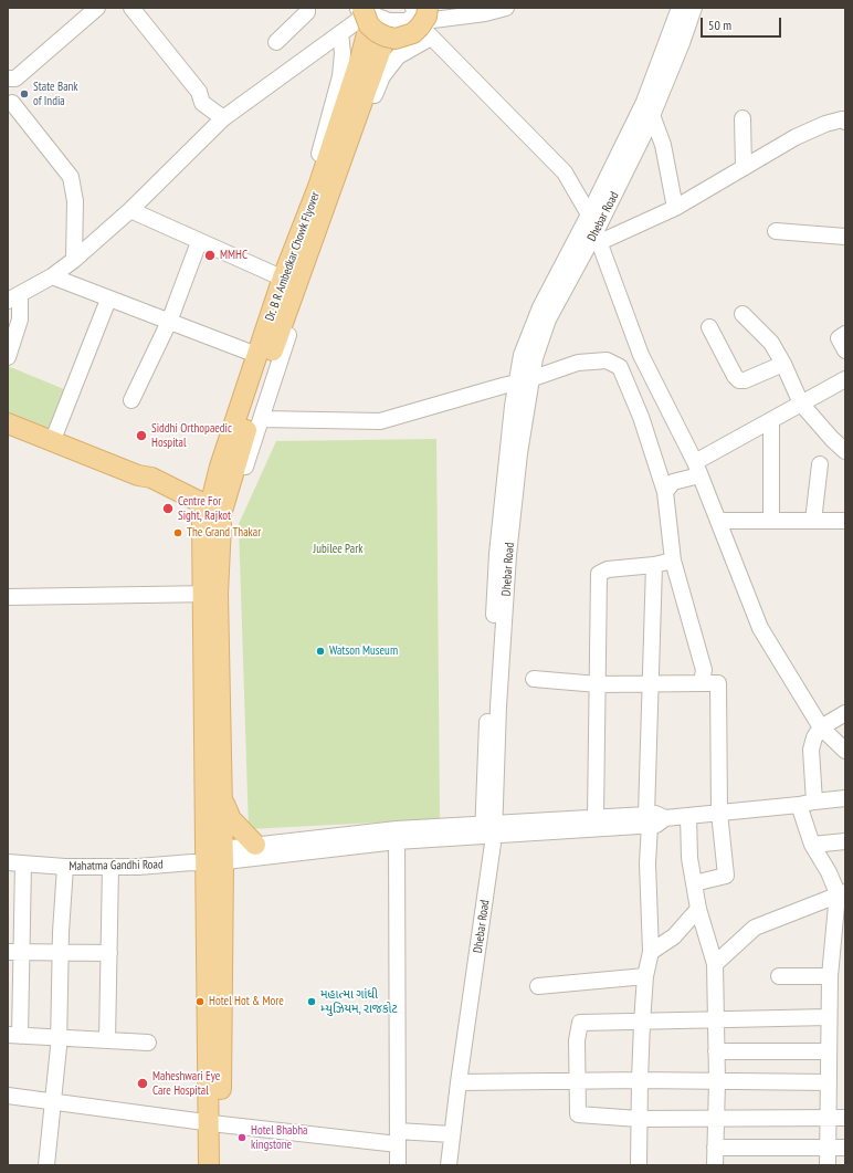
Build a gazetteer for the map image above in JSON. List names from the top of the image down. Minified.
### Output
{"streets":{"main road":["Dr. B R Ambedkar Chowk Flyover"],"street":["Dhebar Road","Mahatma Gandhi Road"]},"parks":["Jubilee Park"],"places":["State Bank of India","MMHC","Siddhi Orthopaedic Hospital","Centre For Sight, Rajkot","The Grand Thakar","Watson Museum","Hotel Hot & More","મહાત્મા ગાંધી મ્યુઝિયમ, રાજકોટ","Maheshwari Eye Care Hospital","Hotel Bhabha kingstone"],"scale_bar":"50 m"}
